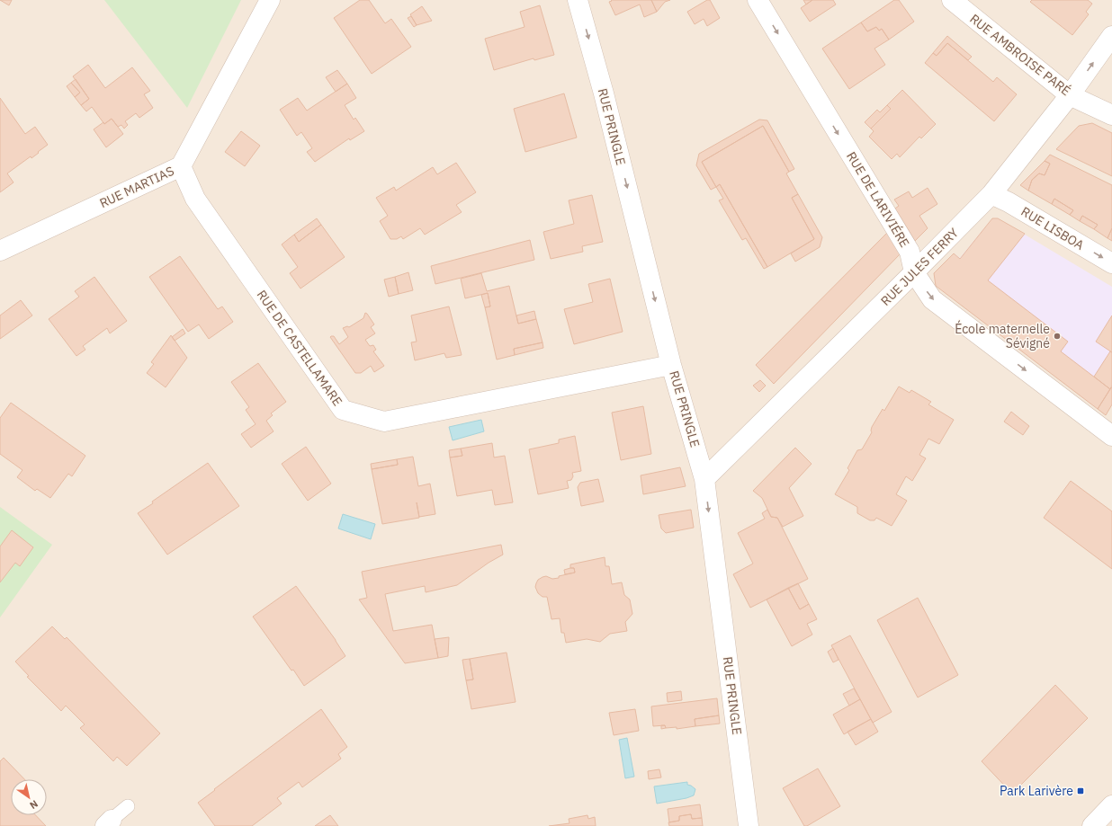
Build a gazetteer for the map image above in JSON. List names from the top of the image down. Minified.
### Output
{"streets":{"street":["RUE AMBROISE PARÉ","RUE PRINGLE","RUE MARTIAS","RUE DE LARIVIÉRE","RUE LISBOA","RUE JULES FERRY","RUE DE CASTELLAMARE"]},"crossings":[["RUE AMBROISE PARÉ","RUE JULES FERRY"],["RUE PRINGLE","RUE JULES FERRY"],["RUE PRINGLE","RUE DE CASTELLAMARE"],["RUE MARTIAS","RUE DE CASTELLAMARE"],["RUE DE LARIVIÉRE","RUE JULES FERRY"],["RUE LISBOA","RUE JULES FERRY"]],"one_way":["RUE PRINGLE","RUE DE LARIVIÉRE","RUE LISBOA"],"places":{"other":["École maternelle Sévigné"],"transit":["Park Larivère"]},"north":"bottom right"}
